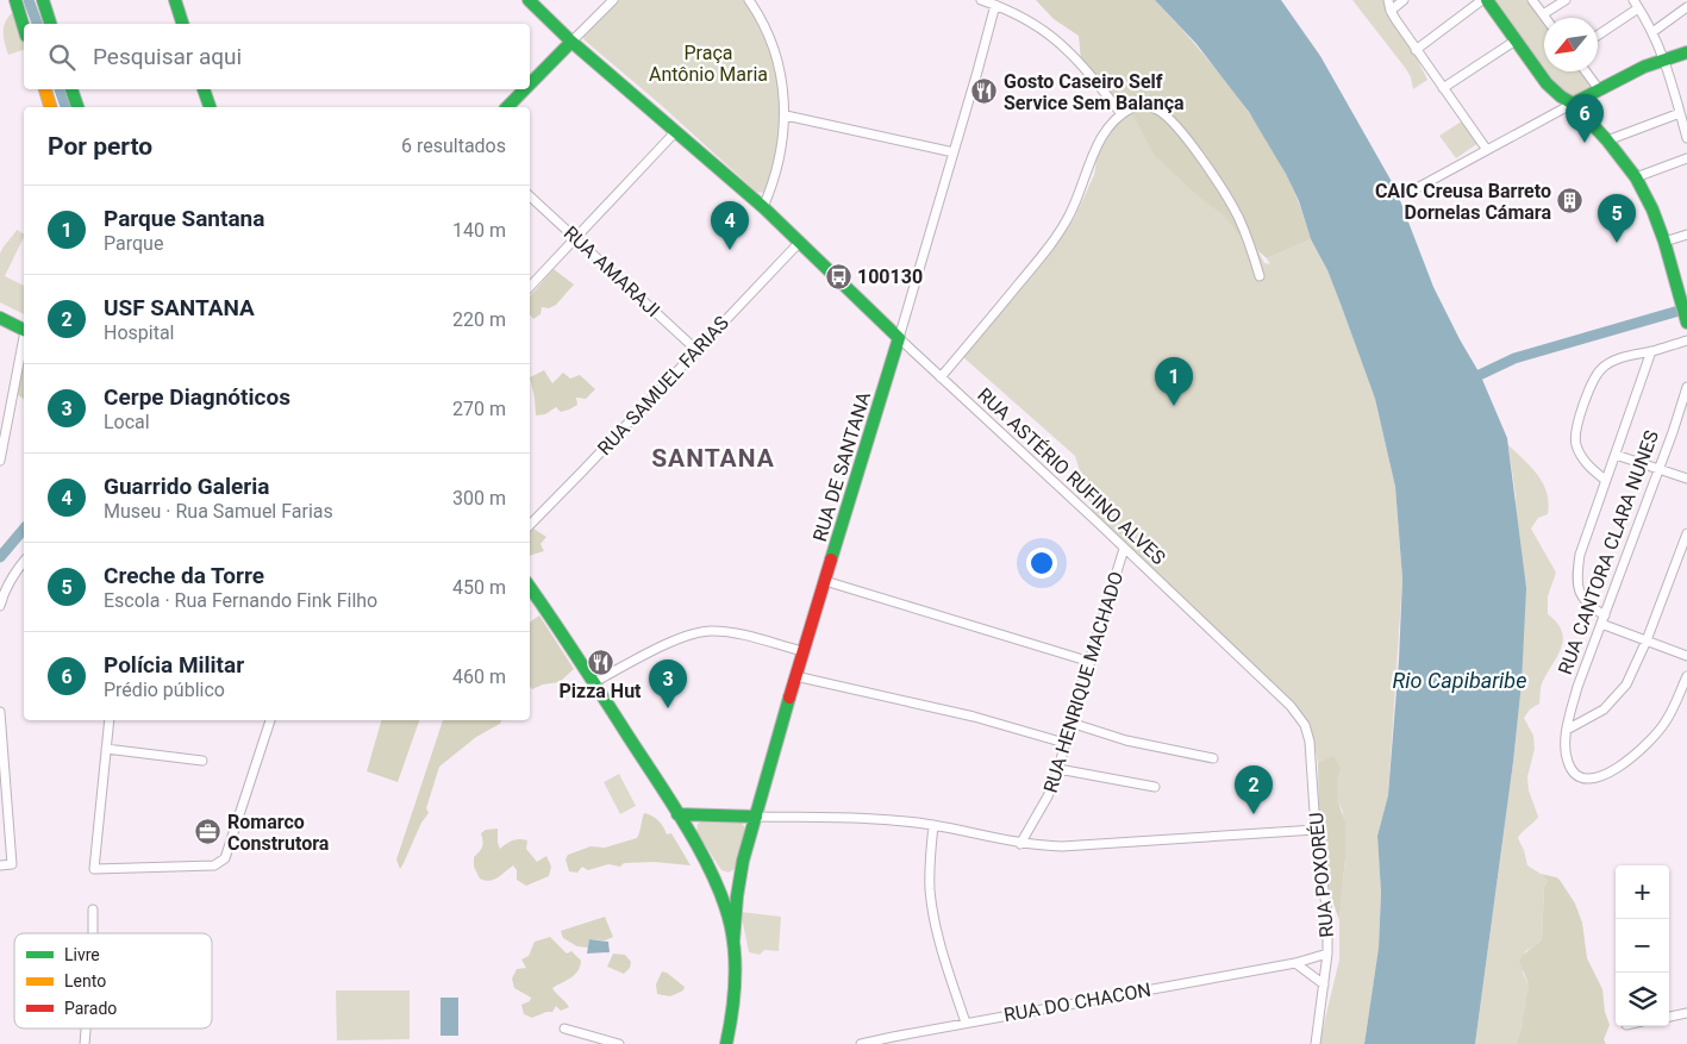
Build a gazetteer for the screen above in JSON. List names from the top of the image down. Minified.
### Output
{"streets":{"street":["RUA AMARAJI","RUA SAMUEL FARIAS","RUA DE SANTANA","RUA ASTÉRIO RUFINO ALVES","RUA CANTORA CLARA NUNES","RUA HENRIQUE MACHADO","RUA POXORÉU","RUA DO CHACON"]},"crossings":[["RUA AMARAJI","RUA SAMUEL FARIAS"],["RUA SAMUEL FARIAS","RUA ASTÉRIO RUFINO ALVES"],["RUA DE SANTANA","RUA ASTÉRIO RUFINO ALVES"],["RUA ASTÉRIO RUFINO ALVES","RUA HENRIQUE MACHADO"],["RUA ASTÉRIO RUFINO ALVES","RUA POXORÉU"],["RUA POXORÉU","RUA DO CHACON"]],"districts":["SANTANA"],"water":["Rio Capibaribe"],"parks":["Praça Antônio Maria"],"places":{"restaurant":["Gosto Caseiro Self Service Sem Balança","Pizza Hut"],"building":["CAIC Creusa Barreto Dornelas Cámara"],"bus stop":["100130"],"office":["Romarco Construtora"]},"legend":["Livre","Lento","Parado"],"north":"bottom left","page":{"search":"Pesquisar aqui","pins":["6","5","4","1","3","2"],"heading":["Por perto","6 resultados"],"list":[{"mark":"1","name":"Parque Santana","note":"Parque","value":"140 m"},{"mark":"2","name":"USF SANTANA","note":"Hospital","value":"220 m"},{"mark":"3","name":"Cerpe Diagnóticos","note":"Local","value":"270 m"},{"mark":"4","name":"Guarrido Galeria","note":"Museu · Rua Samuel Farias","value":"300 m"},{"mark":"5","name":"Creche da Torre","note":"Escola · Rua Fernando Fink Filho","value":"450 m"},{"mark":"6","name":"Polícia Militar","note":"Prédio público","value":"460 m"}],"map_buttons":["+","−"]}}
